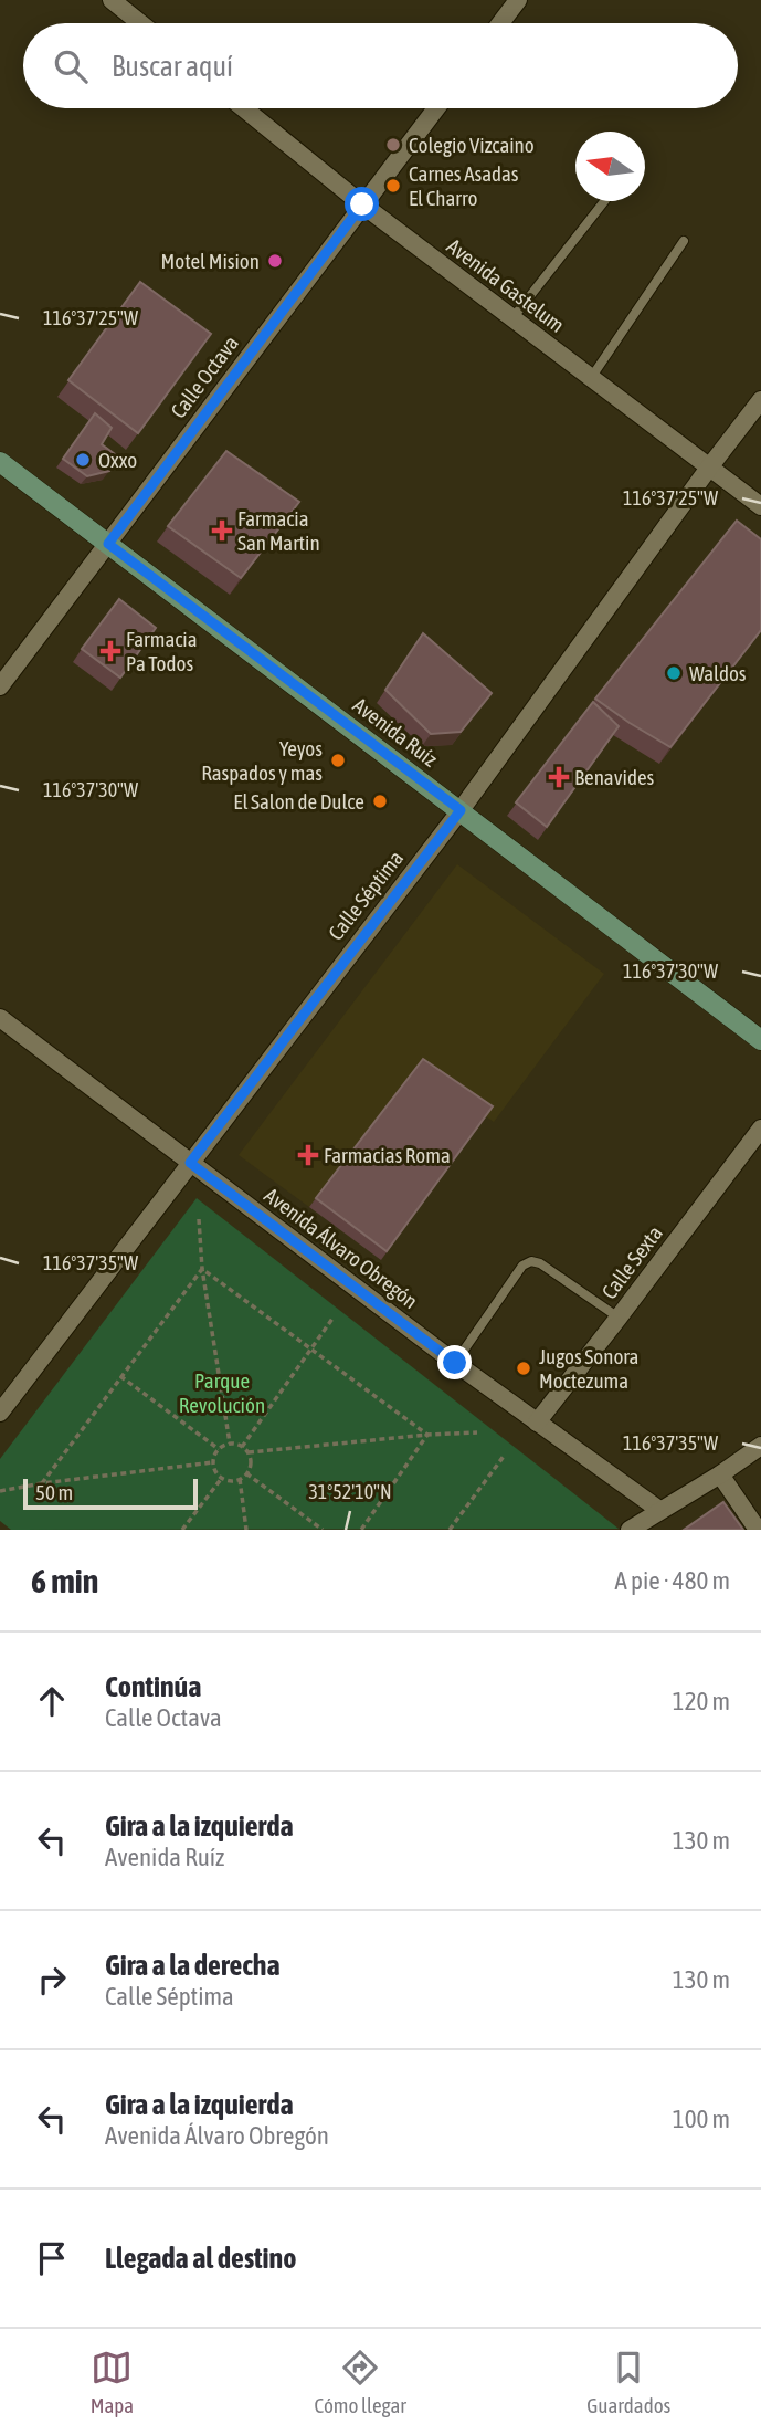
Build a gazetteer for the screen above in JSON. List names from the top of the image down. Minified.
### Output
{"streets":{"street":["Avenida Gastelum","Calle Octava","Avenida Ruíz","Calle Séptima","Avenida Álvaro Obregón","Calle Sexta"]},"crossings":[["Avenida Gastelum","Calle Octava"],["Avenida Gastelum","Calle Séptima"],["Calle Octava","Avenida Ruíz"],["Avenida Ruíz","Calle Séptima"],["Calle Séptima","Avenida Álvaro Obregón"],["Avenida Álvaro Obregón","Calle Sexta"]],"parks":["Parque Revolución"],"places":{"other":["Colegio Vizcaino","Carnes Asadas El Charro","Motel Mision","Oxxo","Waldos","Yeyos Raspados y mas","El Salon de Dulce","Jugos Sonora Moctezuma"],"health":["Farmacia San Martin","Farmacia Pa Todos","Benavides","Farmacias Roma"]},"scale_bar":"50 m","north":"left","page":{"search":"Buscar aquí","scale":"50 m","heading":["6 min","A pie · 480 m"],"list":[["Continúa","Calle Octava","120 m"],["Gira a la izquierda","Avenida Ruíz","130 m"],["Gira a la derecha","Calle Séptima","130 m"],["Gira a la izquierda","Avenida Álvaro Obregón","100 m"],"Llegada al destino"],"nav":["Mapa","Cómo llegar","Guardados"]},"coordinates":["116°37'25\"W","116°37'30\"W","116°37'35\"W","31°52'10\"N"]}
